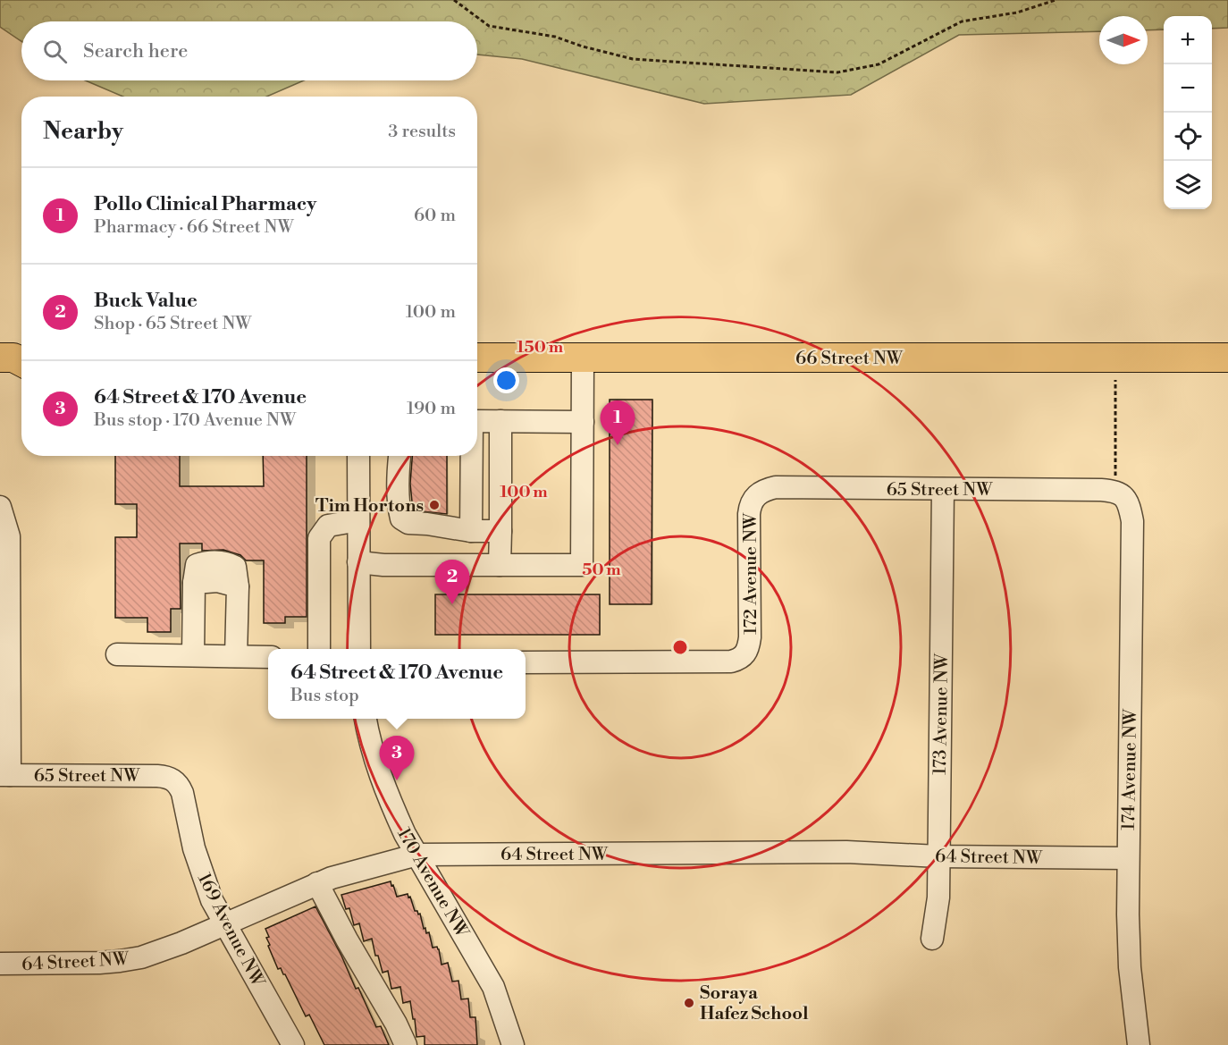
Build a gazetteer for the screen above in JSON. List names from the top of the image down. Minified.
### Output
{"streets":{"main road":["66 Street NW"],"street":["65 Street NW","172 Avenue NW","173 Avenue NW","174 Avenue NW","64 Street NW","170 Avenue NW","169 Avenue NW"]},"crossings":[["65 Street NW","172 Avenue NW"],["65 Street NW","173 Avenue NW"],["65 Street NW","174 Avenue NW"],["65 Street NW","169 Avenue NW"],["173 Avenue NW","64 Street NW"],["174 Avenue NW","64 Street NW"],["64 Street NW","170 Avenue NW"],["64 Street NW","169 Avenue NW"]],"places":["Tim Hortons","Soraya Hafez School"],"north":"right","page":{"map_buttons":["+","−"],"search":"Search here","heading":["Nearby","3 results"],"list":[{"mark":"1","name":"Pollo Clinical Pharmacy","note":"Pharmacy · 66 Street NW","value":"60 m"},{"mark":"2","name":"Buck Value","note":"Shop · 65 Street NW","value":"100 m"},{"mark":"3","name":"64 Street & 170 Avenue","note":"Bus stop · 170 Avenue NW","value":"190 m"}],"pins":["1","2","3"],"popup":["64 Street & 170 Avenue","Bus stop"]},"rings":["150 m","100 m","50 m"]}
